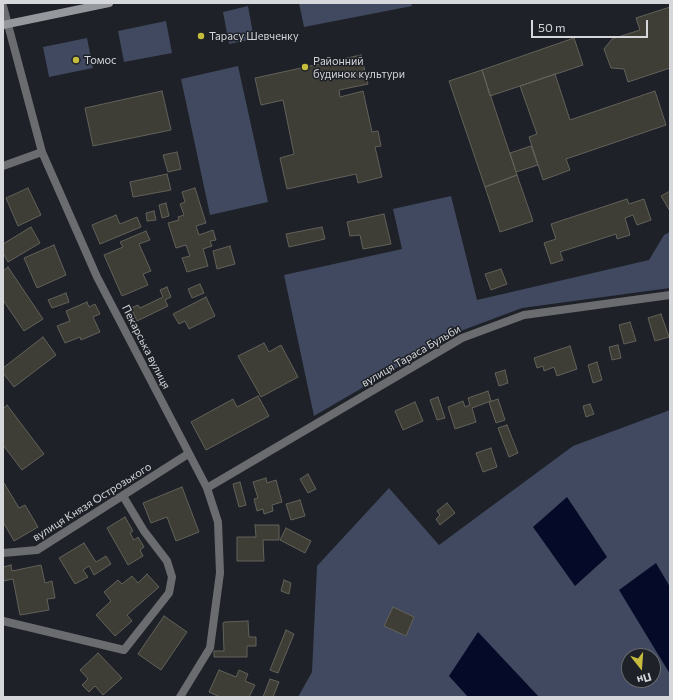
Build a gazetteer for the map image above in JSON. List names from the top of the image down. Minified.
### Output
{"streets":{"street":["Пекарська вулиця","вулиця Тараса Бульби","вулиця Князя Острозького"]},"crossings":[["Пекарська вулиця","вулиця Тараса Бульби"],["Пекарська вулиця","вулиця Князя Острозького"]],"places":["Тарасу Шевченку","Томос","Районний будинок культури"],"scale_bar":"50 m","north":"bottom"}
